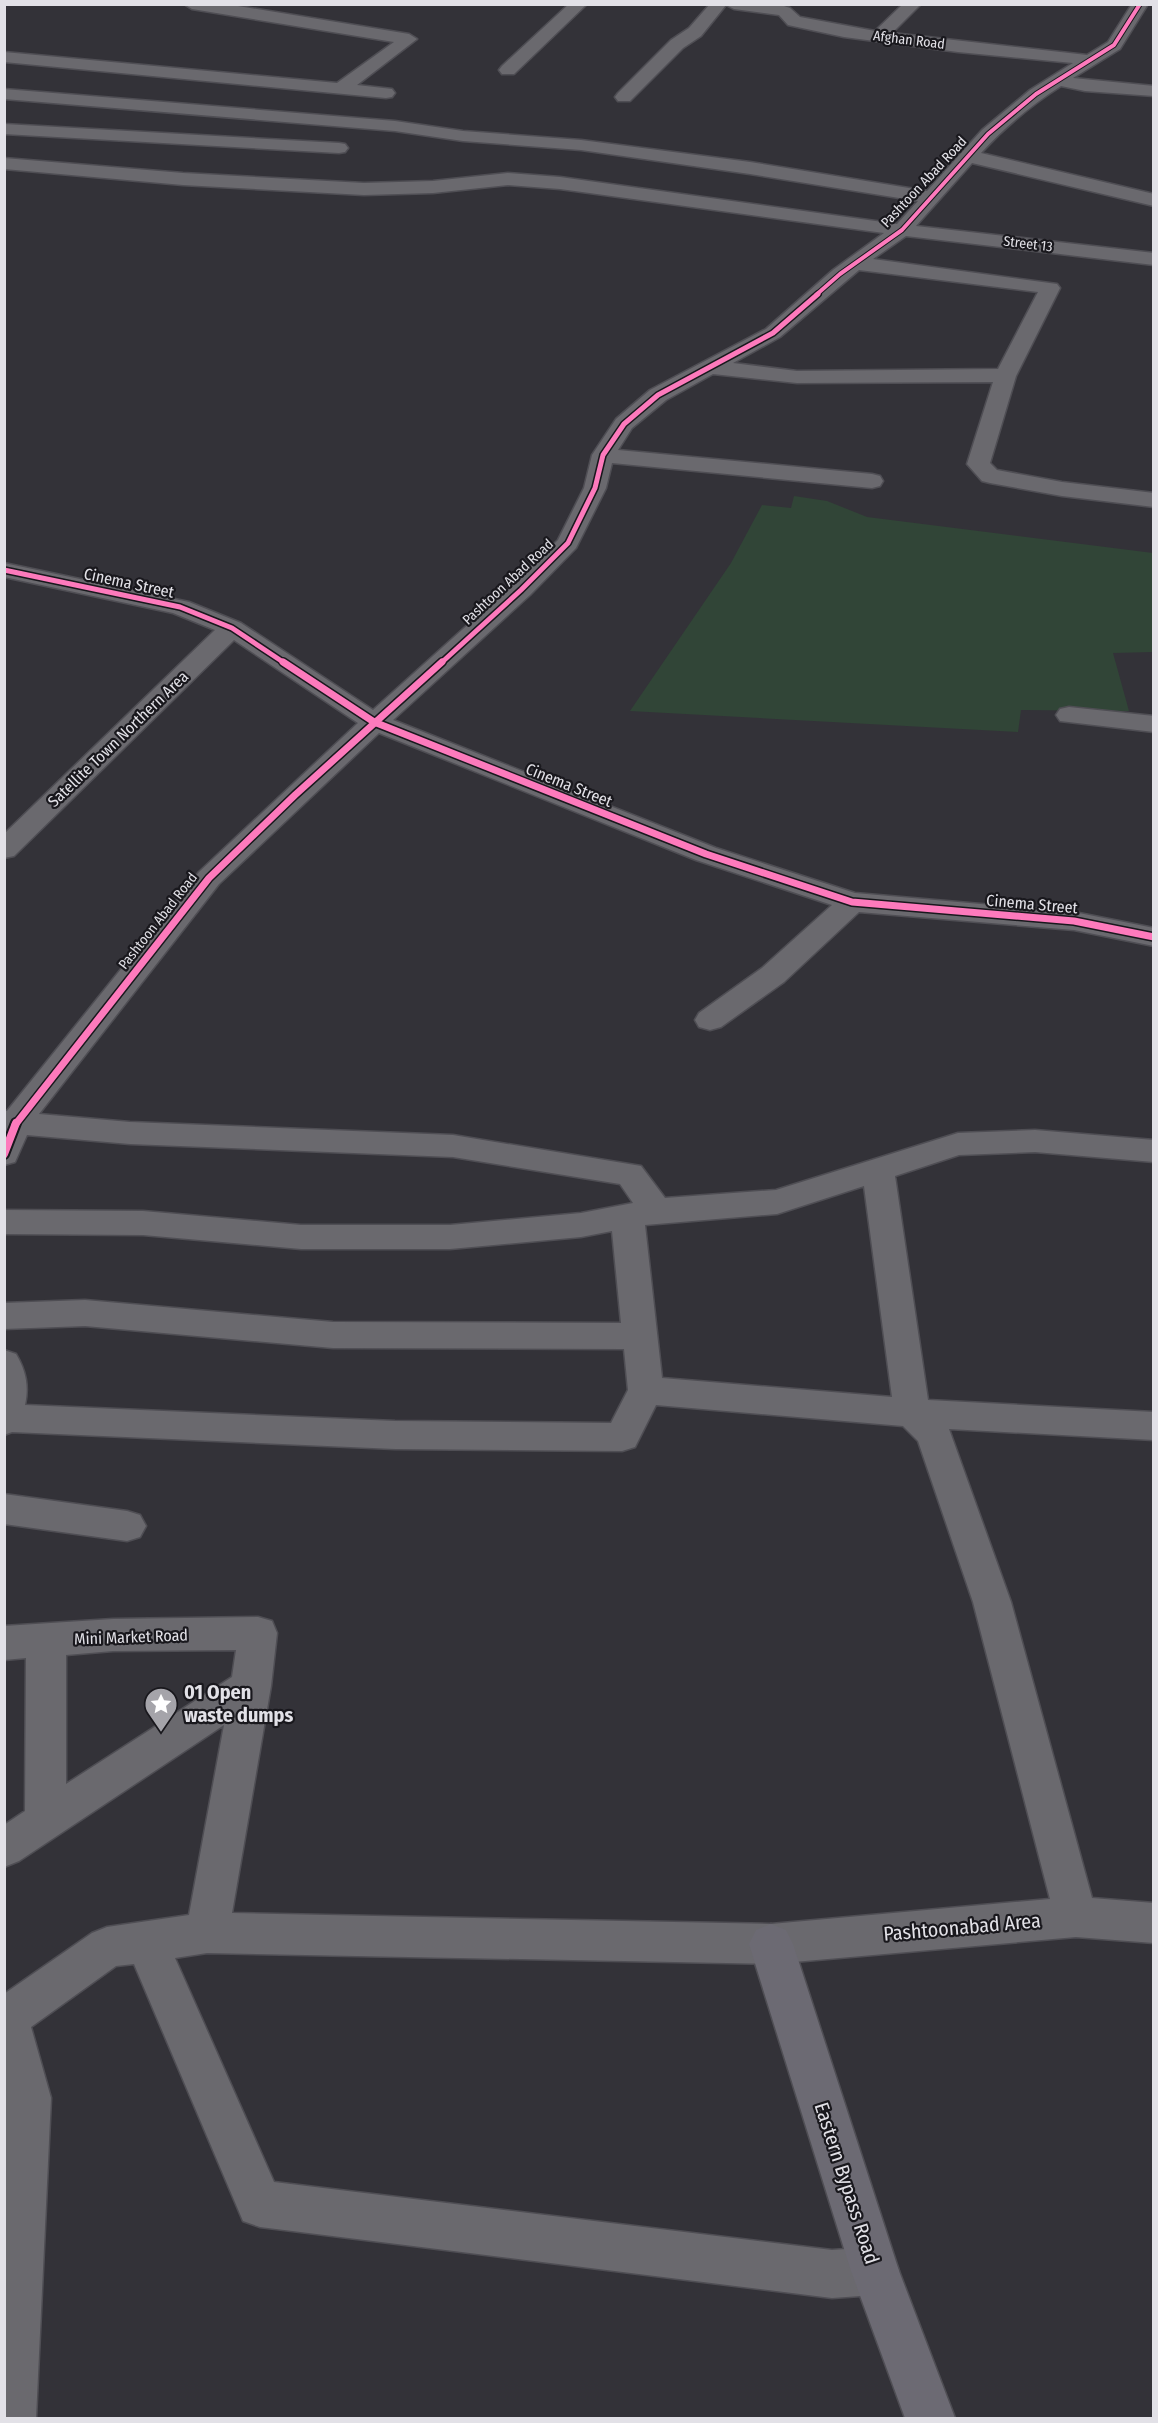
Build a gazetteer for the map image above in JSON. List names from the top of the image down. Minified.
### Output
{"streets":{"main road":["Eastern Bypass Road"],"street":["Afghan Road","Pashtoon Abad Road","Street 13","Cinema Street","Satellite Town Northern Area","Mini Market Road","Pashtoonabad Area"]},"crossings":[["Afghan Road","Pashtoon Abad Road"],["Pashtoon Abad Road","Street 13"],["Pashtoon Abad Road","Cinema Street"],["Cinema Street","Satellite Town Northern Area"],["Pashtoonabad Area","Eastern Bypass Road"]],"places":{"place":["01 Open waste dumps"]}}
